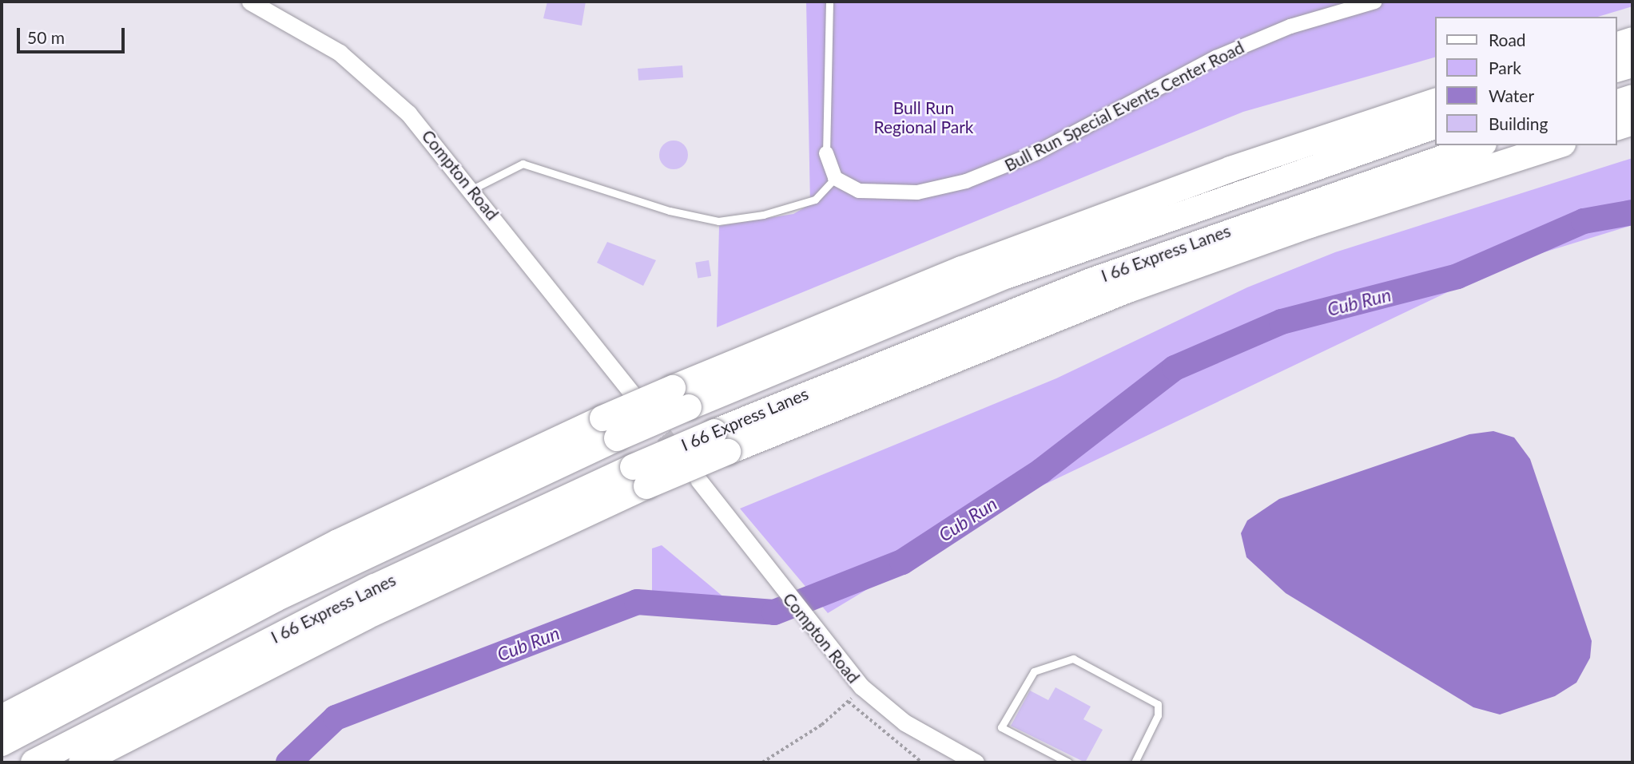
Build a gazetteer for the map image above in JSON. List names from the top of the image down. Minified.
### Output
{"streets":{"highway":["I 66 Express Lanes"],"street":["Bull Run Special Events Center Road","Compton Road"]},"water":["Cub Run"],"parks":["Bull Run Regional Park"],"legend":["Road","Park","Water","Building"],"scale_bar":"50 m"}
